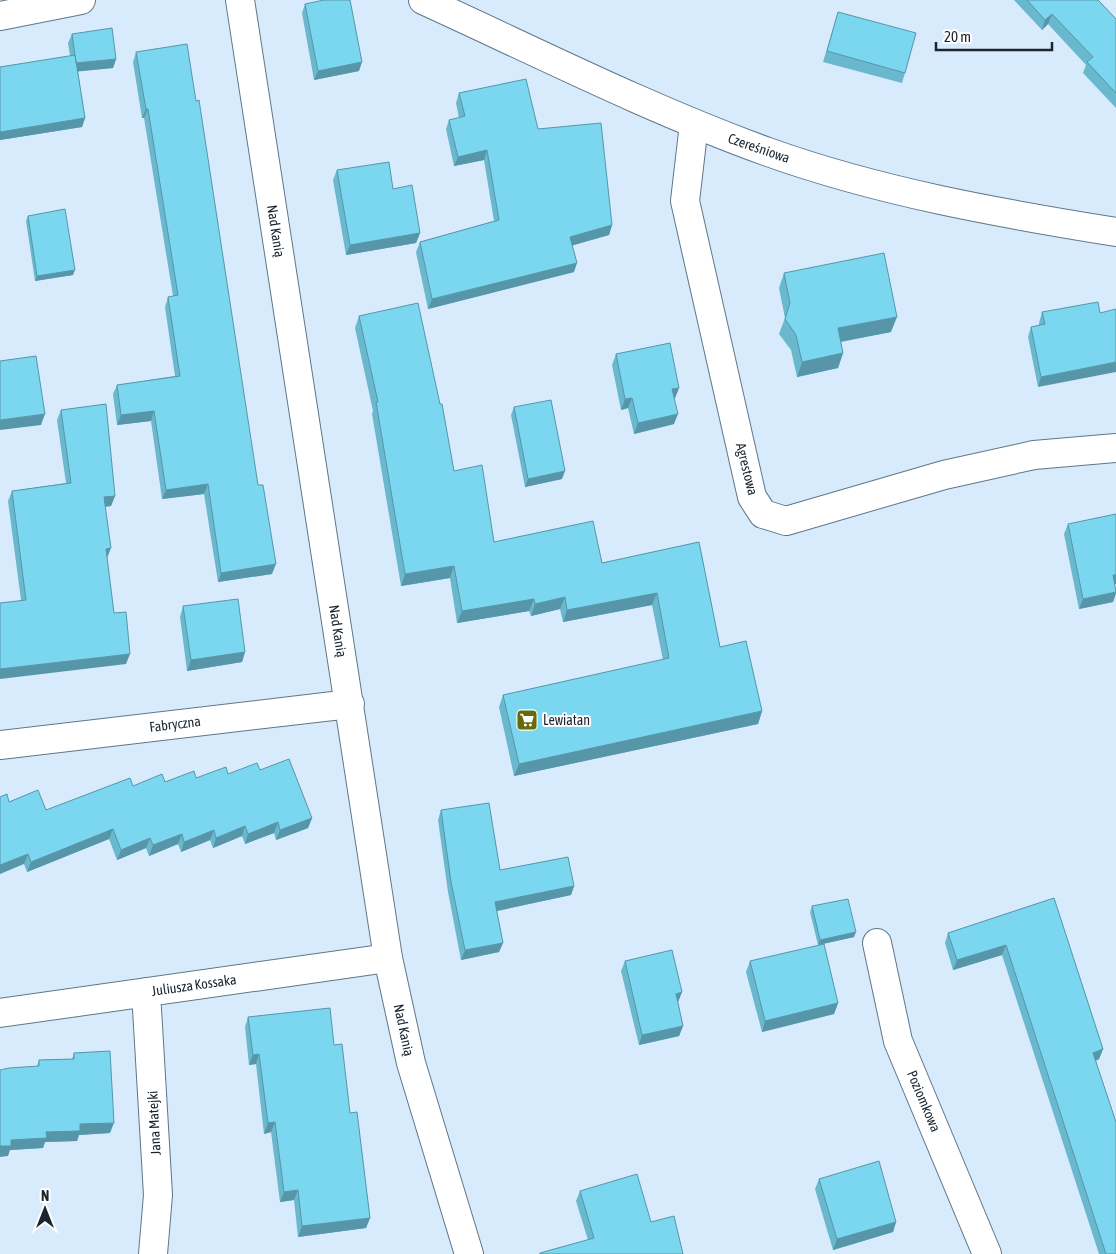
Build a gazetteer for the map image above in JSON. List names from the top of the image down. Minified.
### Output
{"streets":{"street":["Czereśniowa","Nad Kanią","Agrestowa","Fabryczna","Juliusza Kossaka","Poziomkowa","Jana Matejki"]},"crossings":[["Czereśniowa","Agrestowa"],["Nad Kanią","Fabryczna"],["Nad Kanią","Juliusza Kossaka"],["Juliusza Kossaka","Jana Matejki"]],"places":{"supermarket":["Lewiatan"]},"scale_bar":"20 m","north":"top"}
